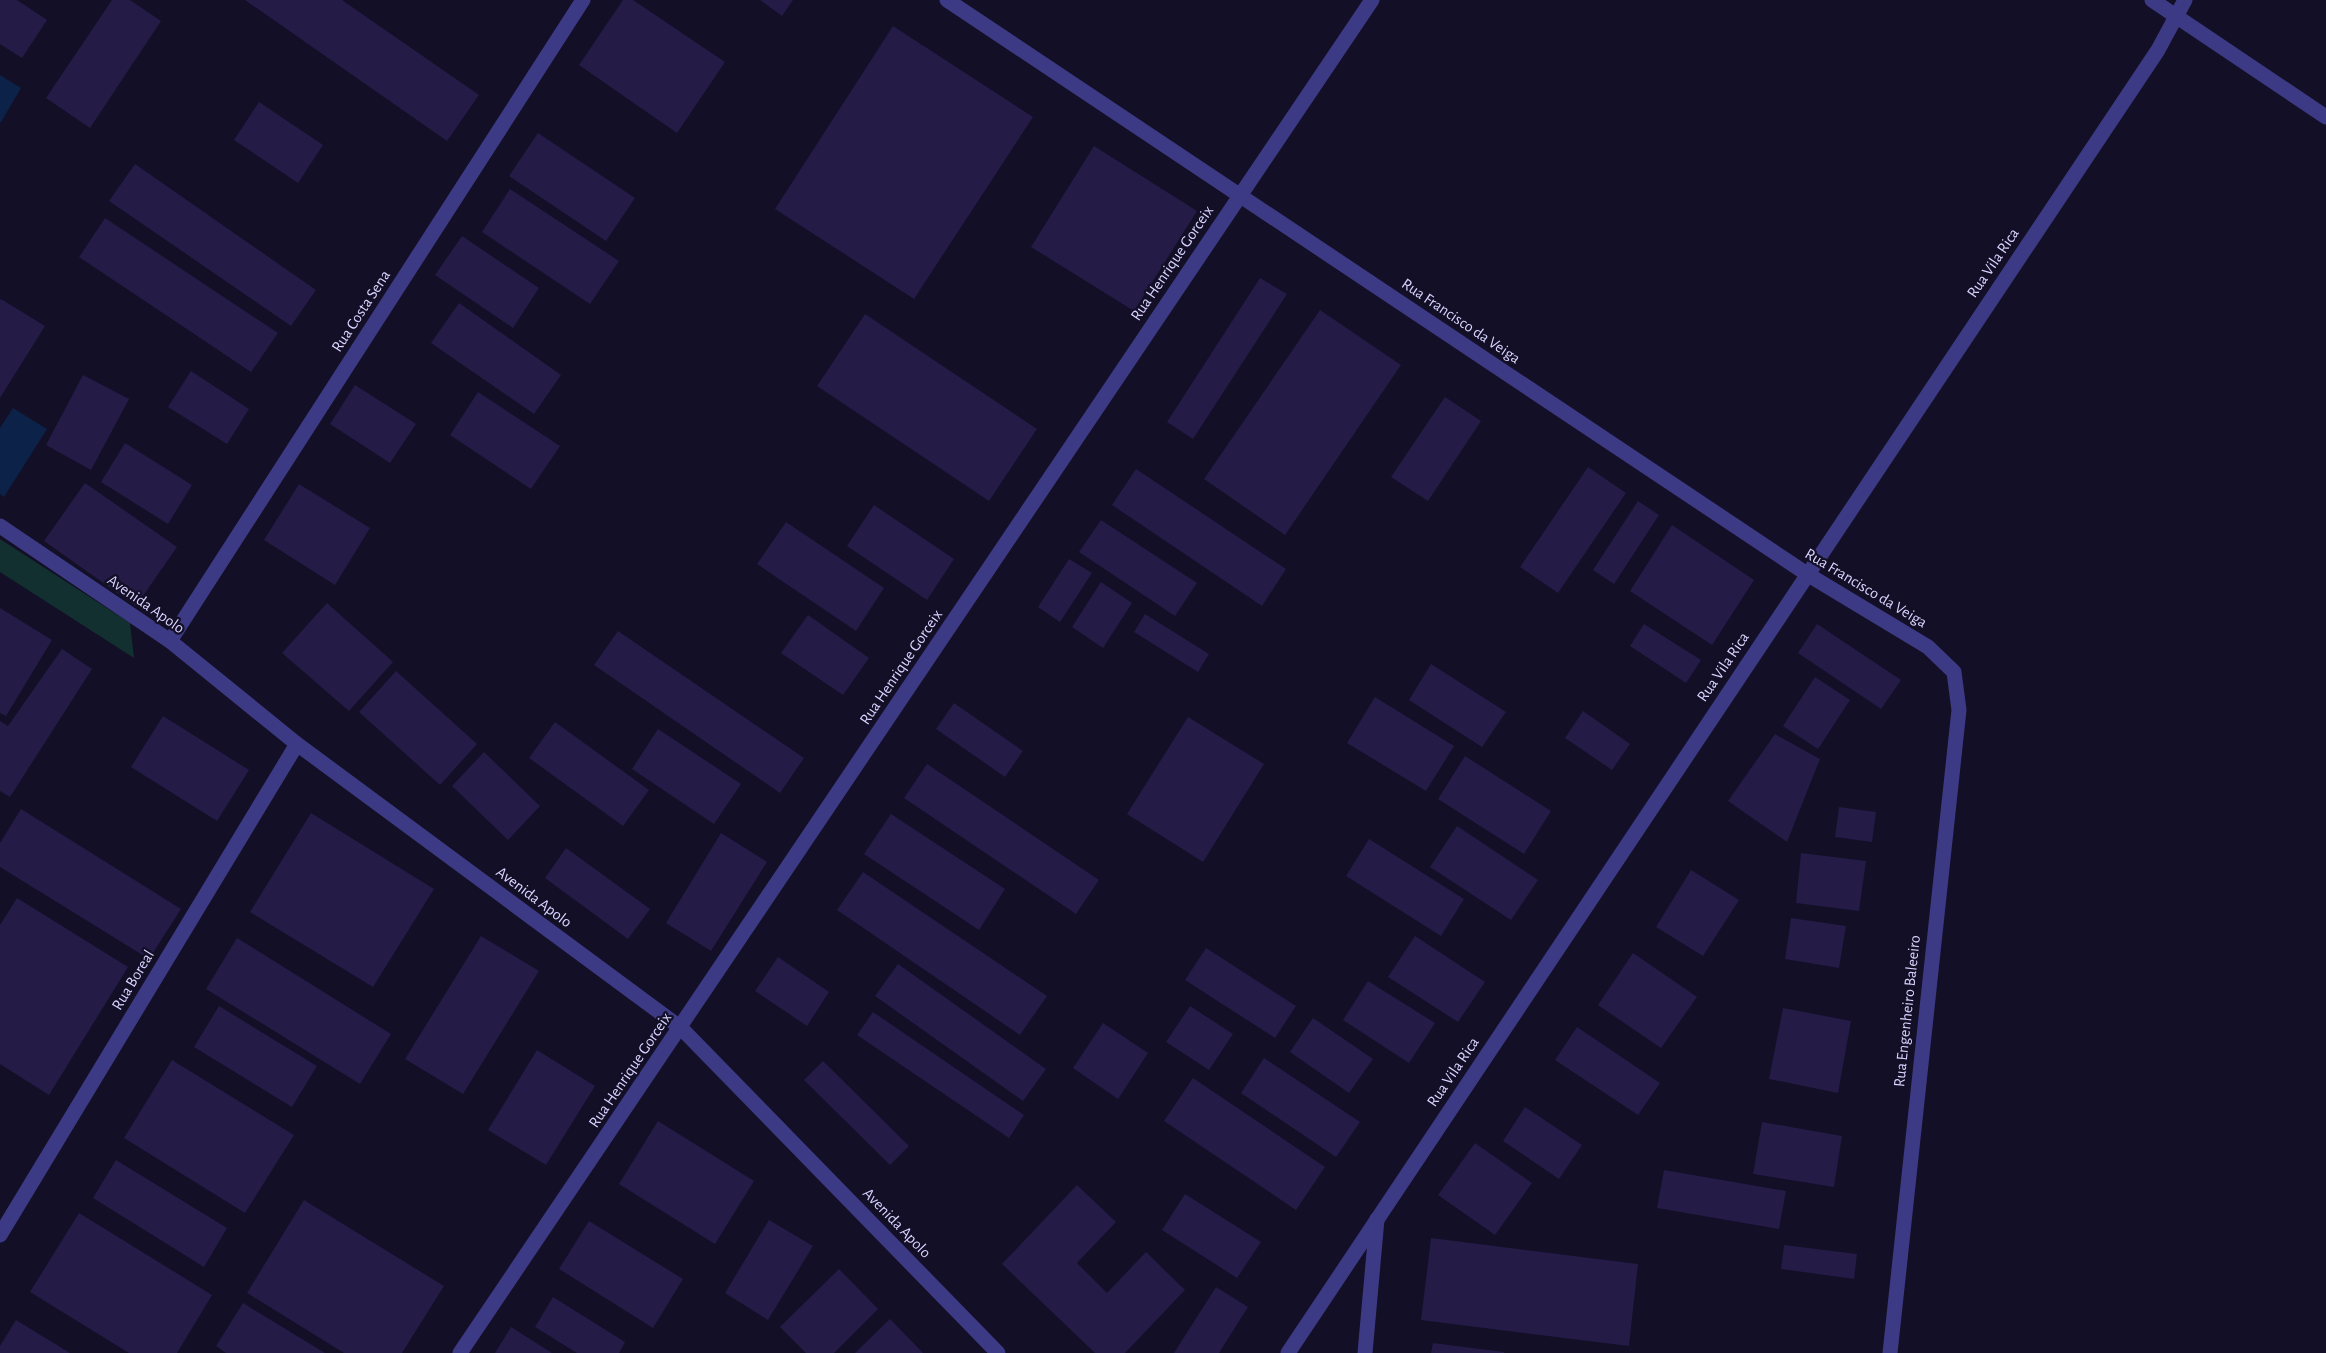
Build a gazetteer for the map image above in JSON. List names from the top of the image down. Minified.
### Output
{"streets":{"street":["Rua Henrique Gorceix","Rua Vila Rica","Rua Costa Sena","Rua Francisco da Veiga","Avenida Apolo","Rua Boreal","Rua Engenheiro Baleeiro"]},"crossings":[["Rua Henrique Gorceix","Rua Francisco da Veiga"],["Rua Henrique Gorceix","Avenida Apolo"],["Rua Vila Rica","Rua Francisco da Veiga"],["Rua Costa Sena","Avenida Apolo"],["Rua Francisco da Veiga","Rua Engenheiro Baleeiro"],["Avenida Apolo","Rua Boreal"]]}
